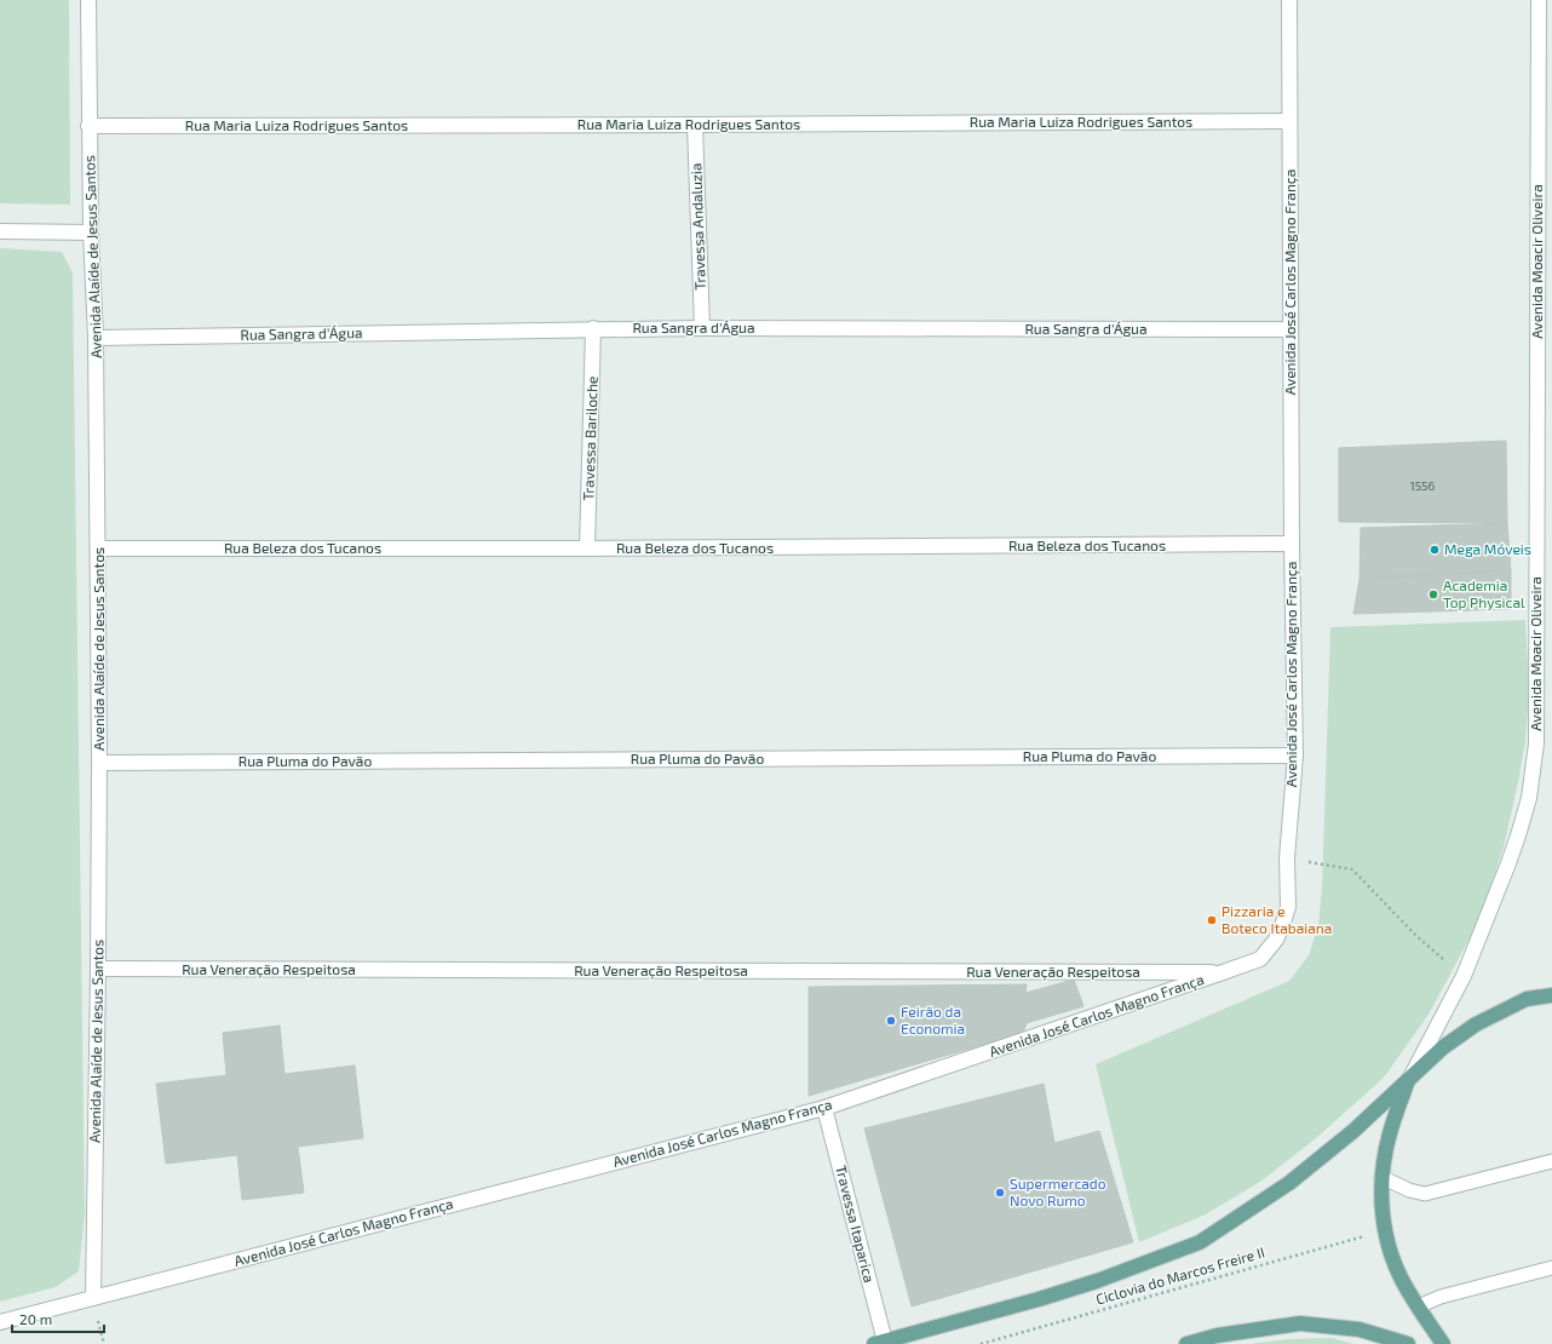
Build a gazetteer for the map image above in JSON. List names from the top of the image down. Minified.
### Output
{"streets":{"street":["Rua Maria Luiza Rodrigues Santos","Travessa Andaluzia","Avenida Alaíde de Jesus Santos","Avenida Moacir Oliveira","Avenida José Carlos Magno França","Rua Sangra d'Água","Travessa Bariloche","Rua Beleza dos Tucanos","Rua Pluma do Pavão","Rua Veneração Respeitosa","Travessa Itaparica"],"path":["Ciclovia do Marcos Freire II"]},"crossings":[["Rua Maria Luiza Rodrigues Santos","Travessa Andaluzia"],["Rua Maria Luiza Rodrigues Santos","Avenida Alaíde de Jesus Santos"],["Rua Maria Luiza Rodrigues Santos","Avenida José Carlos Magno França"],["Travessa Andaluzia","Rua Sangra d'Água"],["Avenida Alaíde de Jesus Santos","Avenida José Carlos Magno França"],["Avenida Alaíde de Jesus Santos","Rua Sangra d'Água"],["Avenida Alaíde de Jesus Santos","Rua Beleza dos Tucanos"],["Avenida Alaíde de Jesus Santos","Rua Pluma do Pavão"],["Avenida Alaíde de Jesus Santos","Rua Veneração Respeitosa"],["Avenida José Carlos Magno França","Rua Sangra d'Água"],["Avenida José Carlos Magno França","Rua Beleza dos Tucanos"],["Avenida José Carlos Magno França","Rua Pluma do Pavão"],["Avenida José Carlos Magno França","Rua Veneração Respeitosa"],["Avenida José Carlos Magno França","Travessa Itaparica"],["Rua Sangra d'Água","Travessa Bariloche"],["Travessa Bariloche","Rua Beleza dos Tucanos"]],"places":["Mega Móveis","Academia Top Physical","Pizzaria e Boteco Itabaiana","Feirão da Economia","Supermercado Novo Rumo"],"house_numbers":["1556"],"scale_bar":"20 m"}
